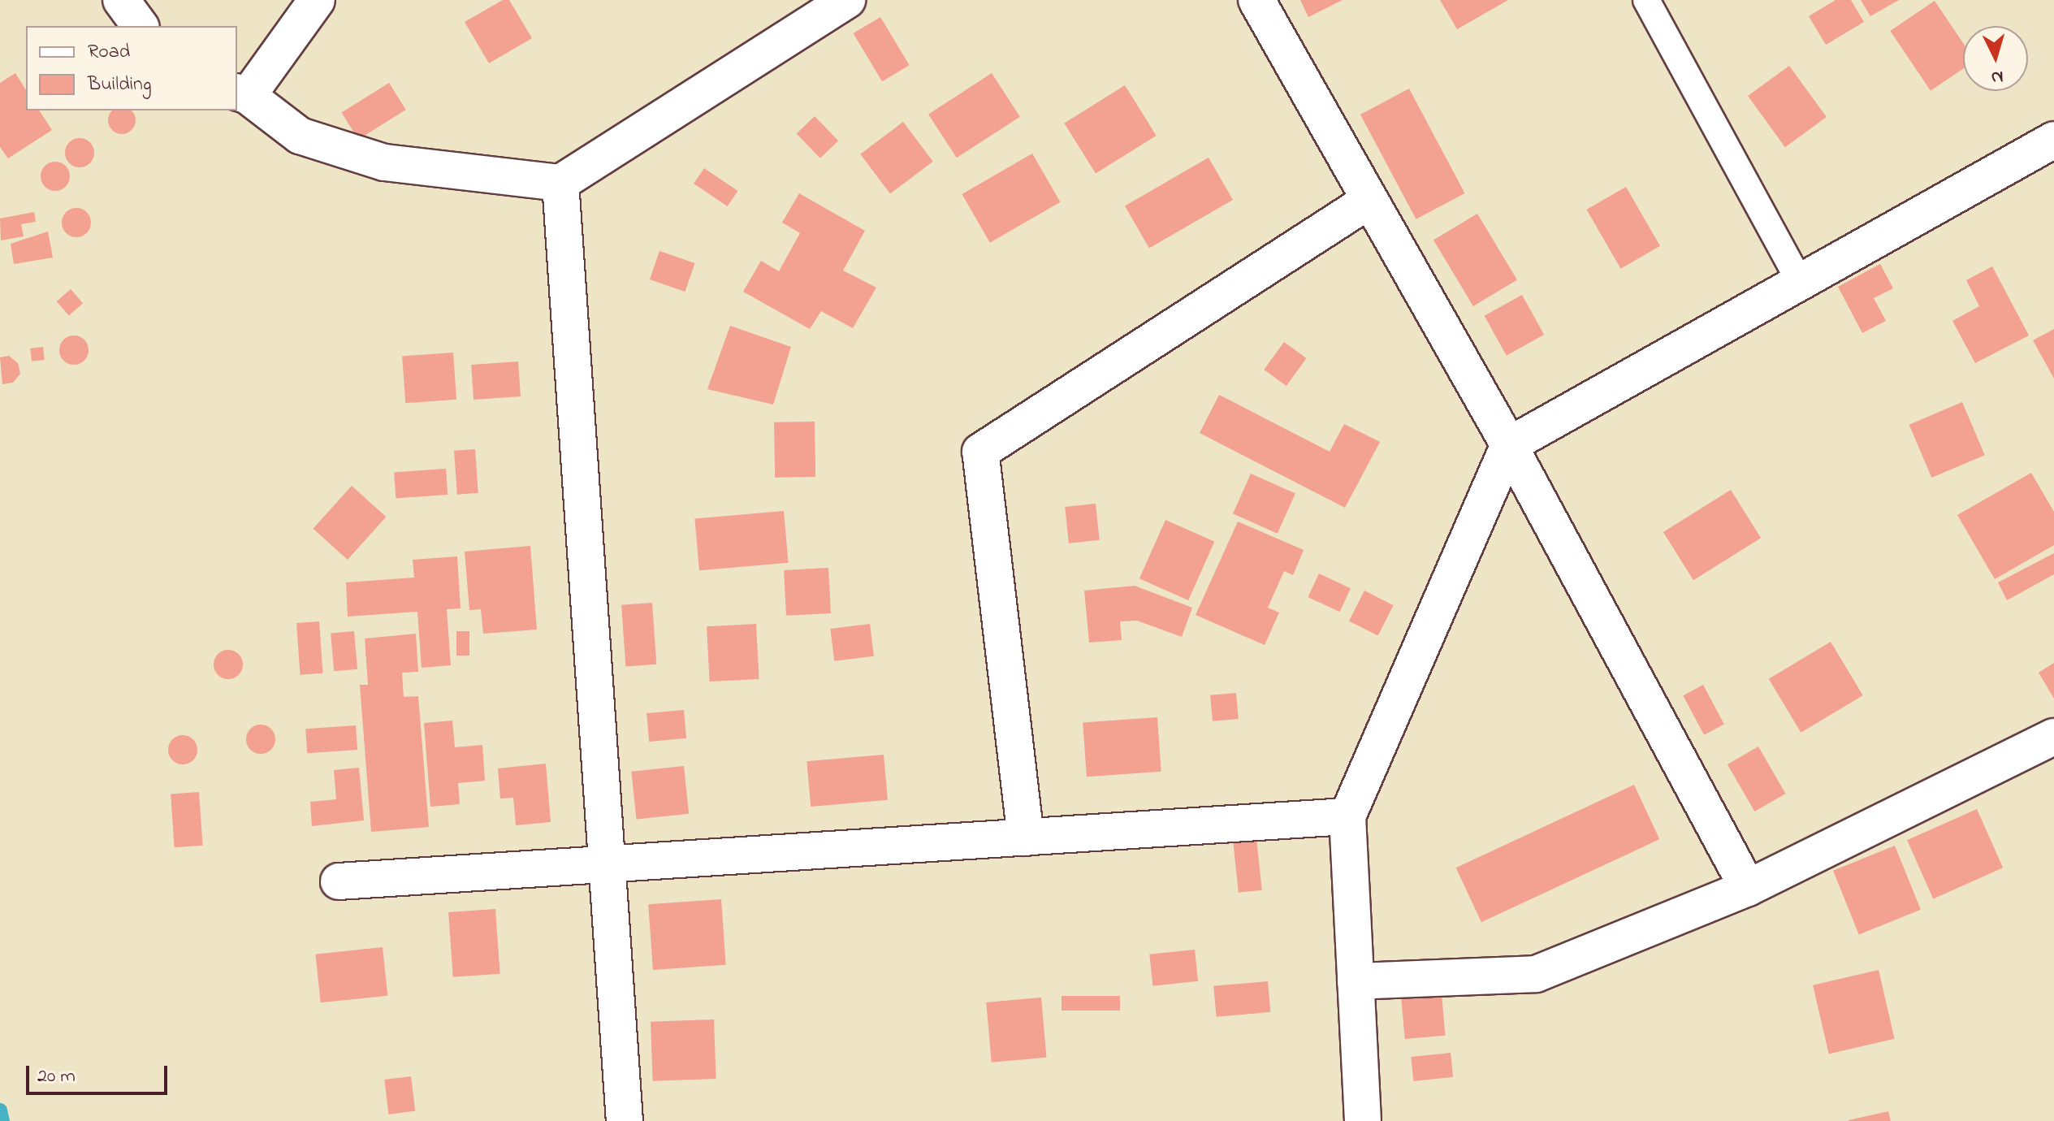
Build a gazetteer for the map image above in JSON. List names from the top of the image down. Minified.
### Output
{"legend":["Road","Building"],"scale_bar":"20 m","north":"bottom"}
